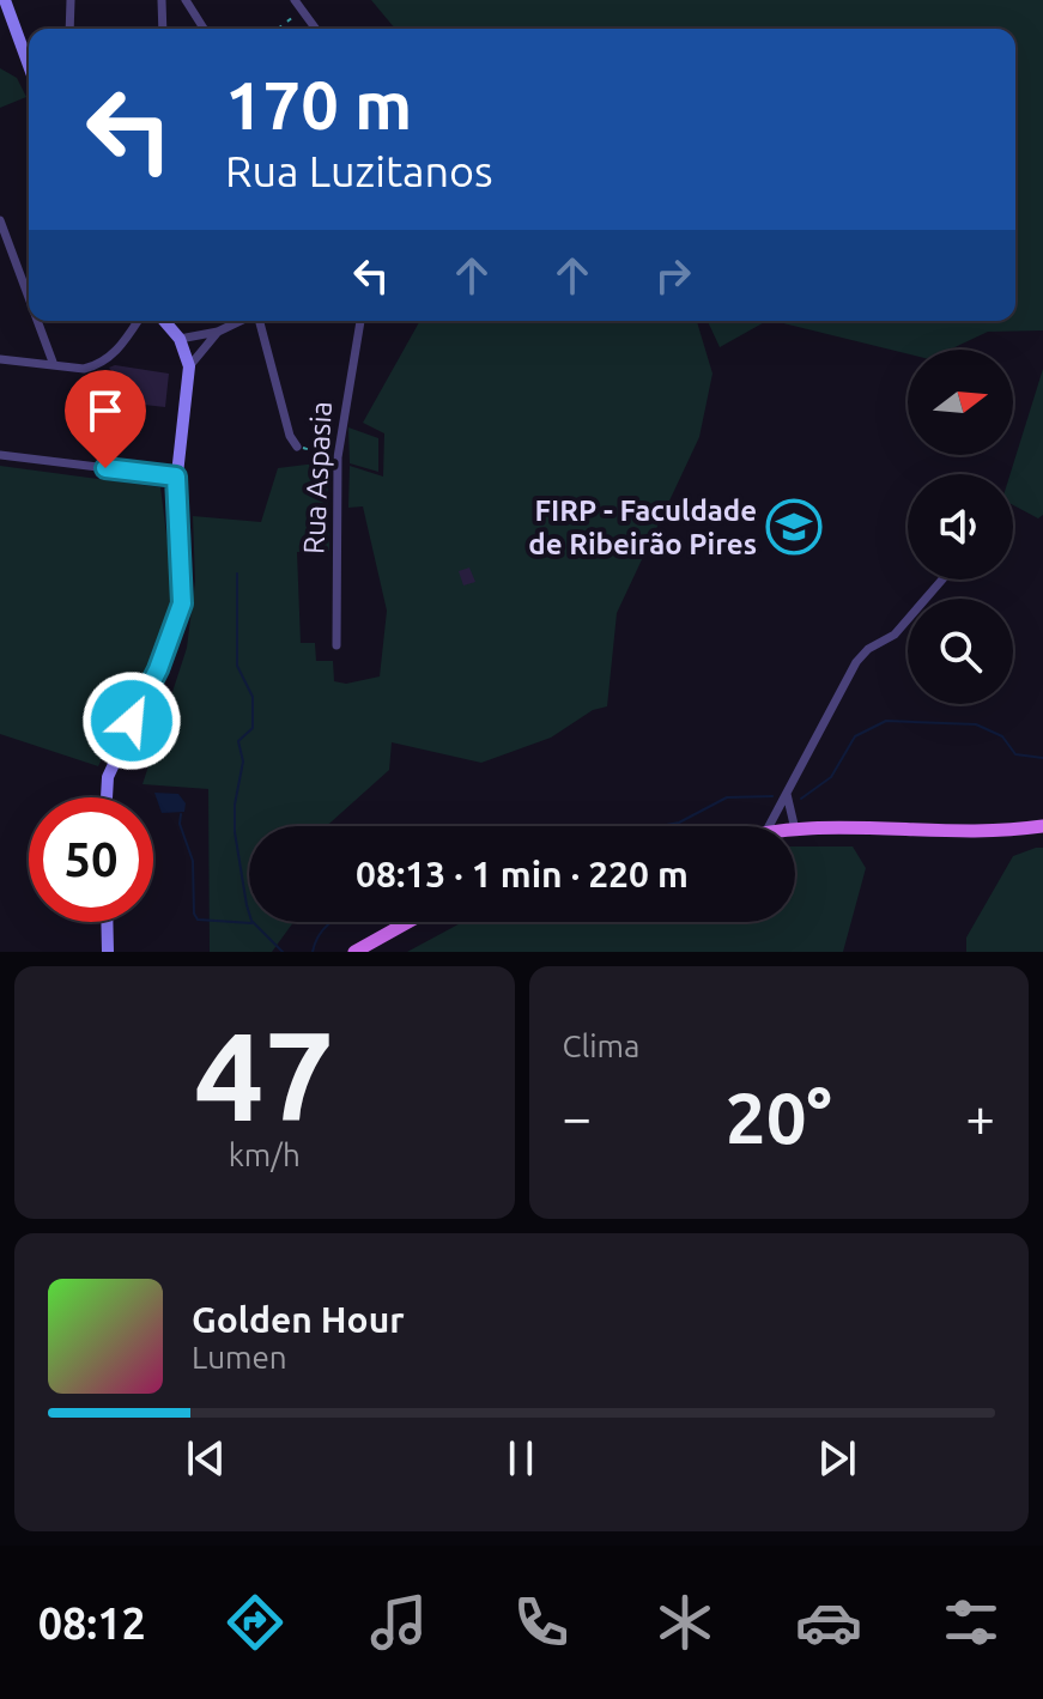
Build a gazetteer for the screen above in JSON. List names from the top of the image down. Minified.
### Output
{"streets":{"street":["Rua Aspasia"]},"places":{"school or university":["FIRP - Faculdade de Ribeirão Pires"]},"north":"right","page":{"turn":["170 m","Rua Luzitanos"],"limit":"50","trip":"08:13 · 1 min · 220 m","tile":[["47","km/h"],"Clima"],"heat":["−","20°","+"],"song":["Golden Hour","Lumen"],"tabs":"08:12"}}
